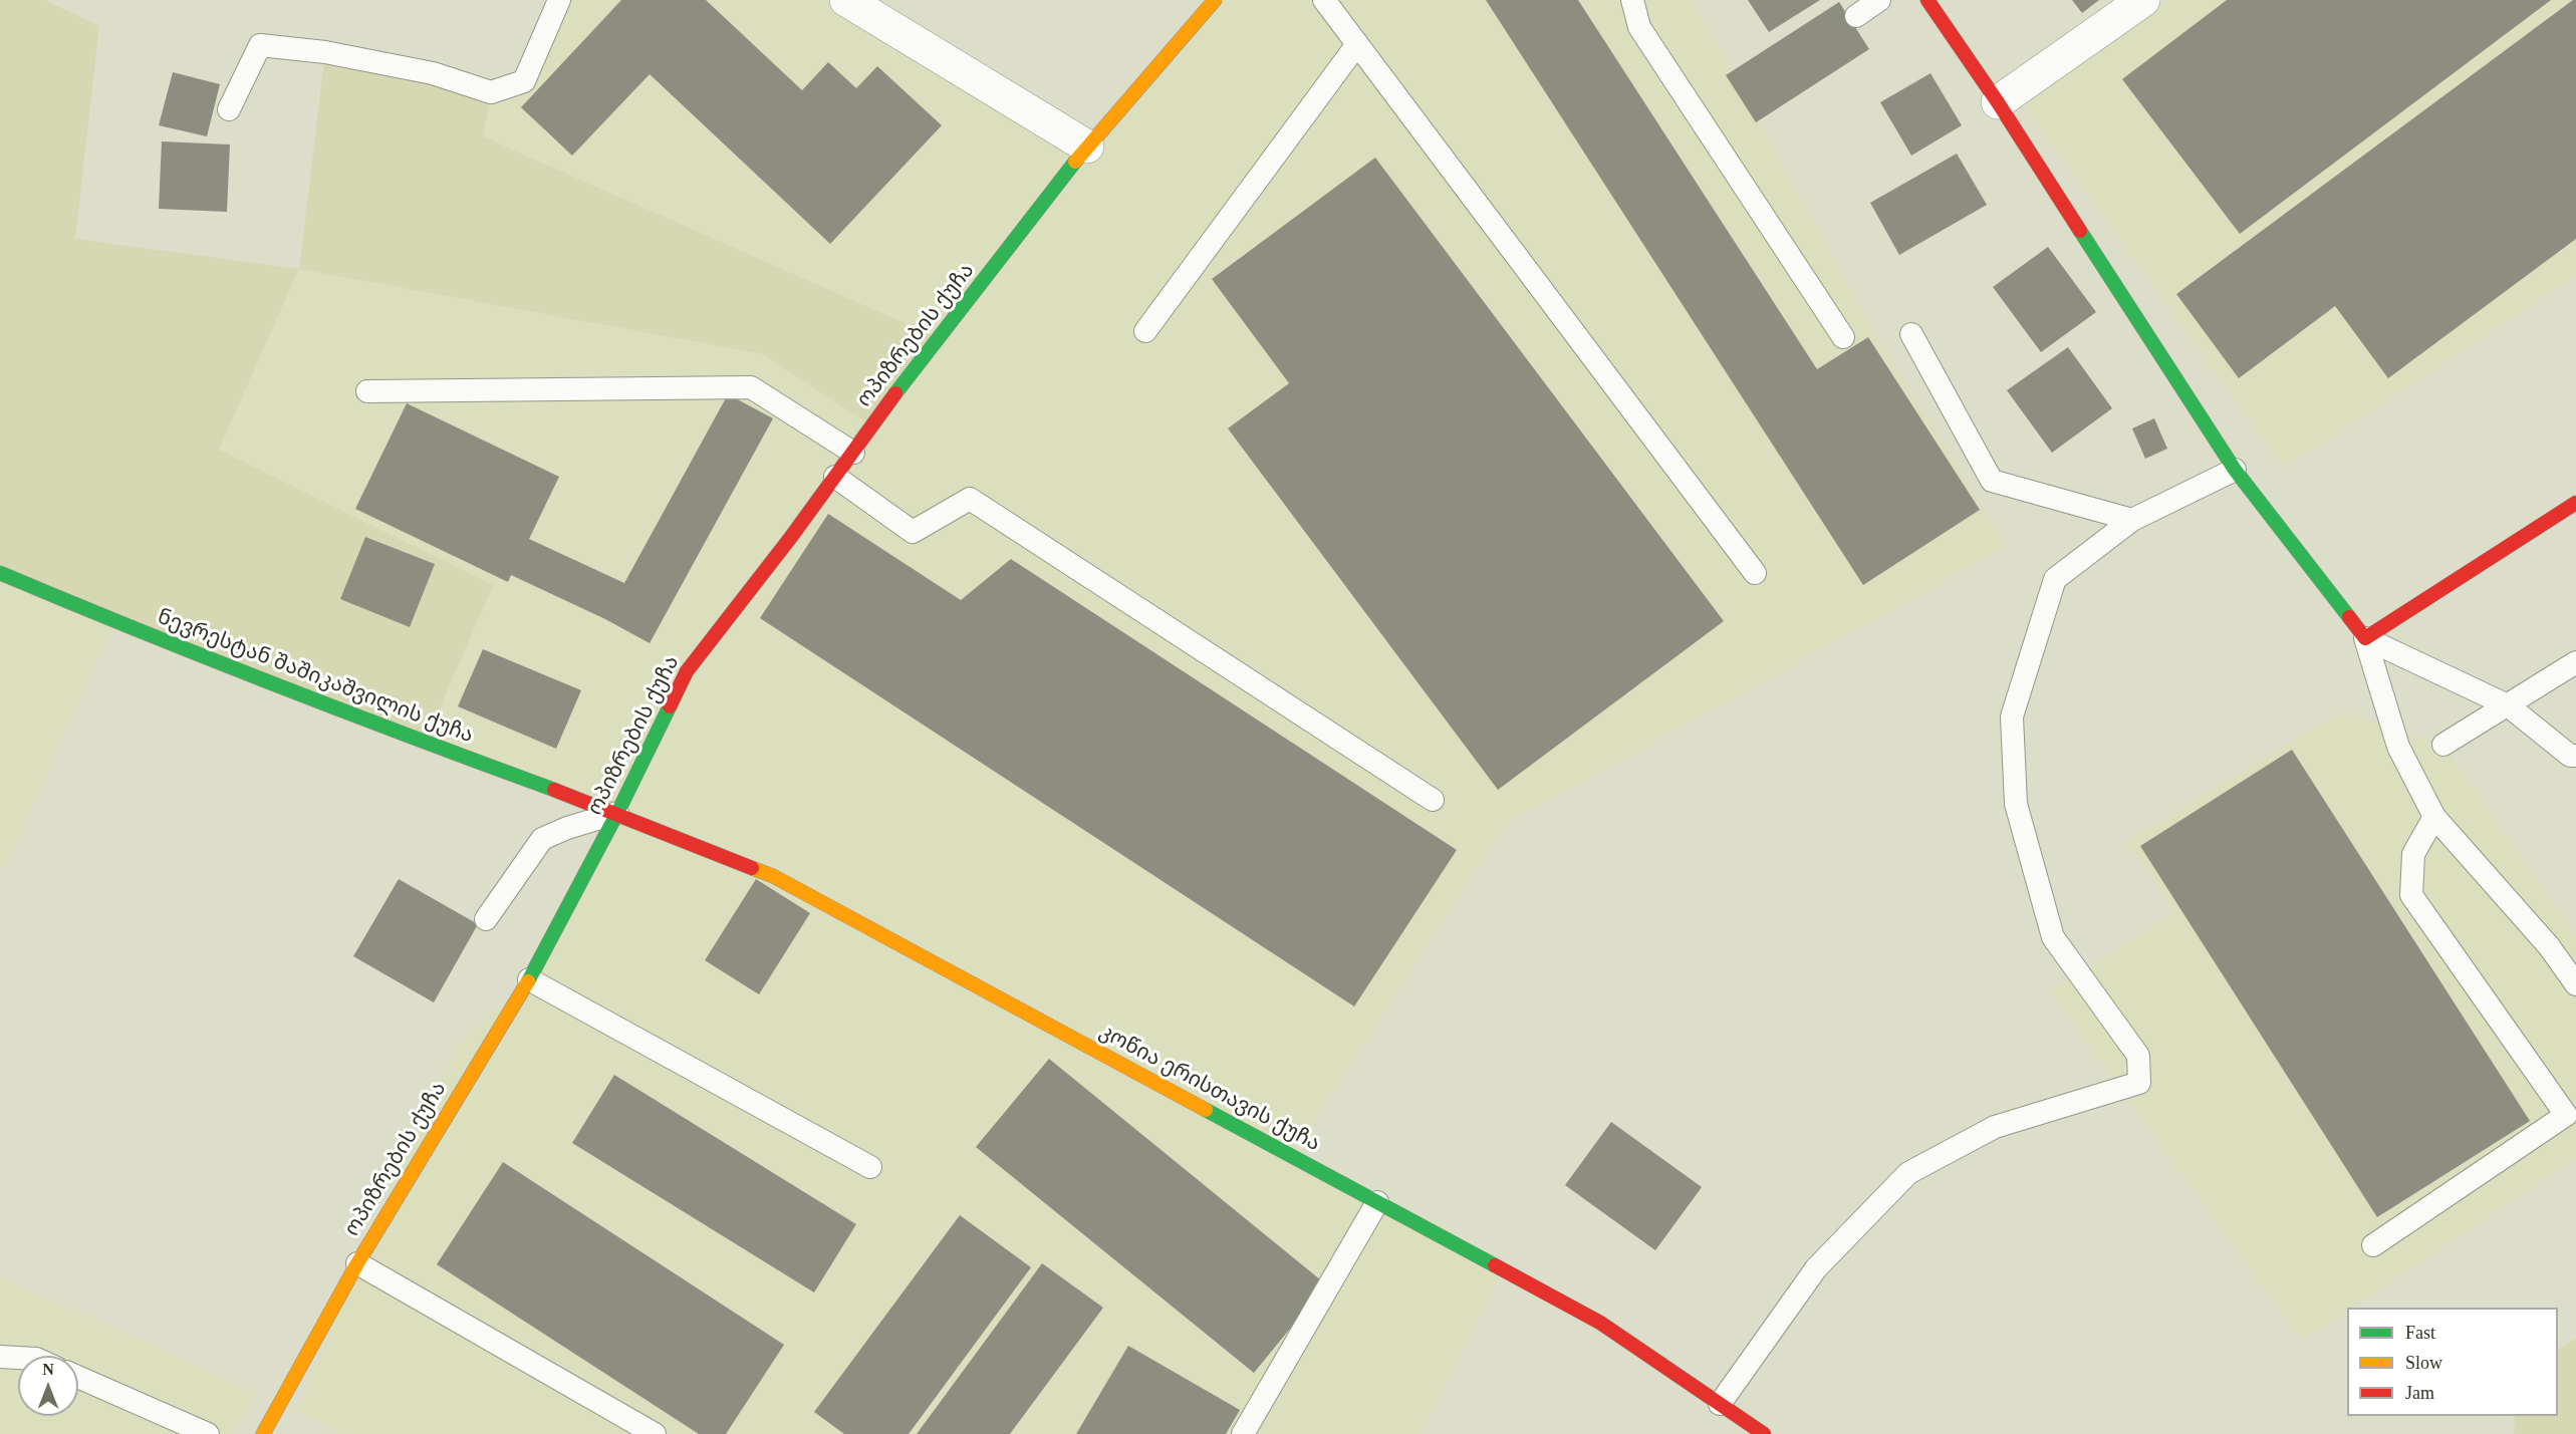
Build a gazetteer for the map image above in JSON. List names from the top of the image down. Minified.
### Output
{"streets":{"street":["ოპიზრების ქუჩა","ნევრესტან შაშიკაშვილის ქუჩა","კოწია ერისთავის ქუჩა"]},"crossings":[["ოპიზრების ქუჩა","ნევრესტან შაშიკაშვილის ქუჩა"],["ოპიზრების ქუჩა","კოწია ერისთავის ქუჩა"],["ნევრესტან შაშიკაშვილის ქუჩა","კოწია ერისთავის ქუჩა"]],"legend":["Fast","Slow","Jam"],"north":"top"}
